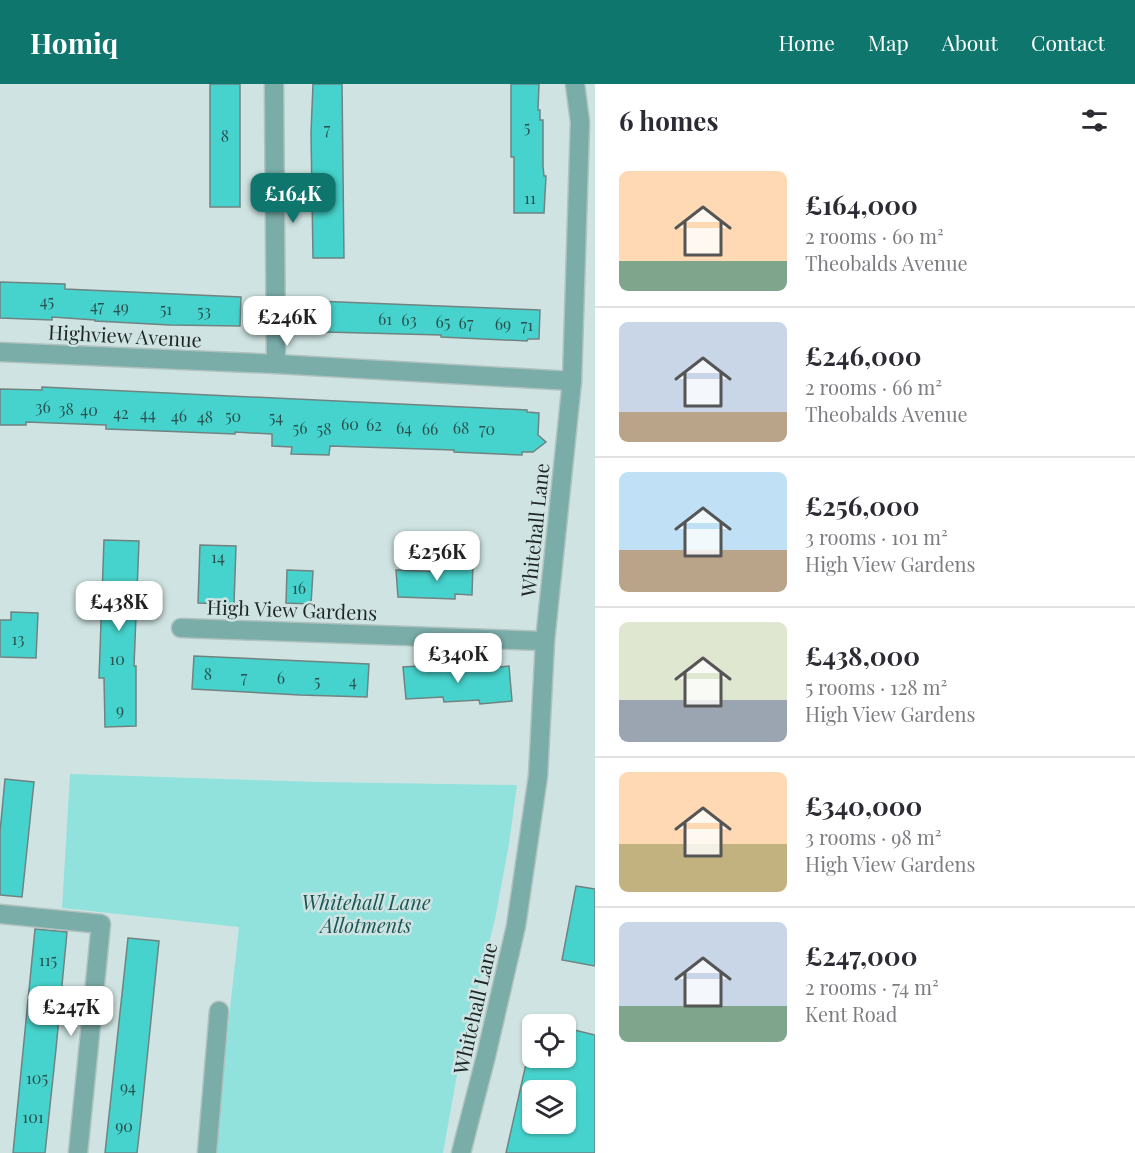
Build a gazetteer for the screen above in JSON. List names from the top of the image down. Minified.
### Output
{"streets":{"street":["Highview Avenue","Whitehall Lane","High View Gardens"]},"crossings":[["Highview Avenue","Whitehall Lane"],["Whitehall Lane","High View Gardens"]],"parks":["Whitehall Lane Allotments"],"house_numbers":["5","7","8","11","45","47","49","51","53","61","63","65","67","69","71","36","38","40","42","44","46","50","48","54","60","62","56","64","68","58","66","70","14","16","13","10","8","7","6","5","4","9","115","105","94","101","90"],"page":{"header":"Homiq","nav":["Home","Map","About","Contact"],"heading":"6 homes","list":[{"name":"£164,000","note":"2 rooms · 60 m² · Theobalds Avenue"},{"name":"£246,000","note":"2 rooms · 66 m² · Theobalds Avenue"},{"name":"£256,000","note":"3 rooms · 101 m² · High View Gardens"},{"name":"£438,000","note":"5 rooms · 128 m² · High View Gardens"},{"name":"£340,000","note":"3 rooms · 98 m² · High View Gardens"},{"name":"£247,000","note":"2 rooms · 74 m² · Kent Road"}],"price":["£164K","£246K","£256K","£438K","£340K","£247K"]}}
